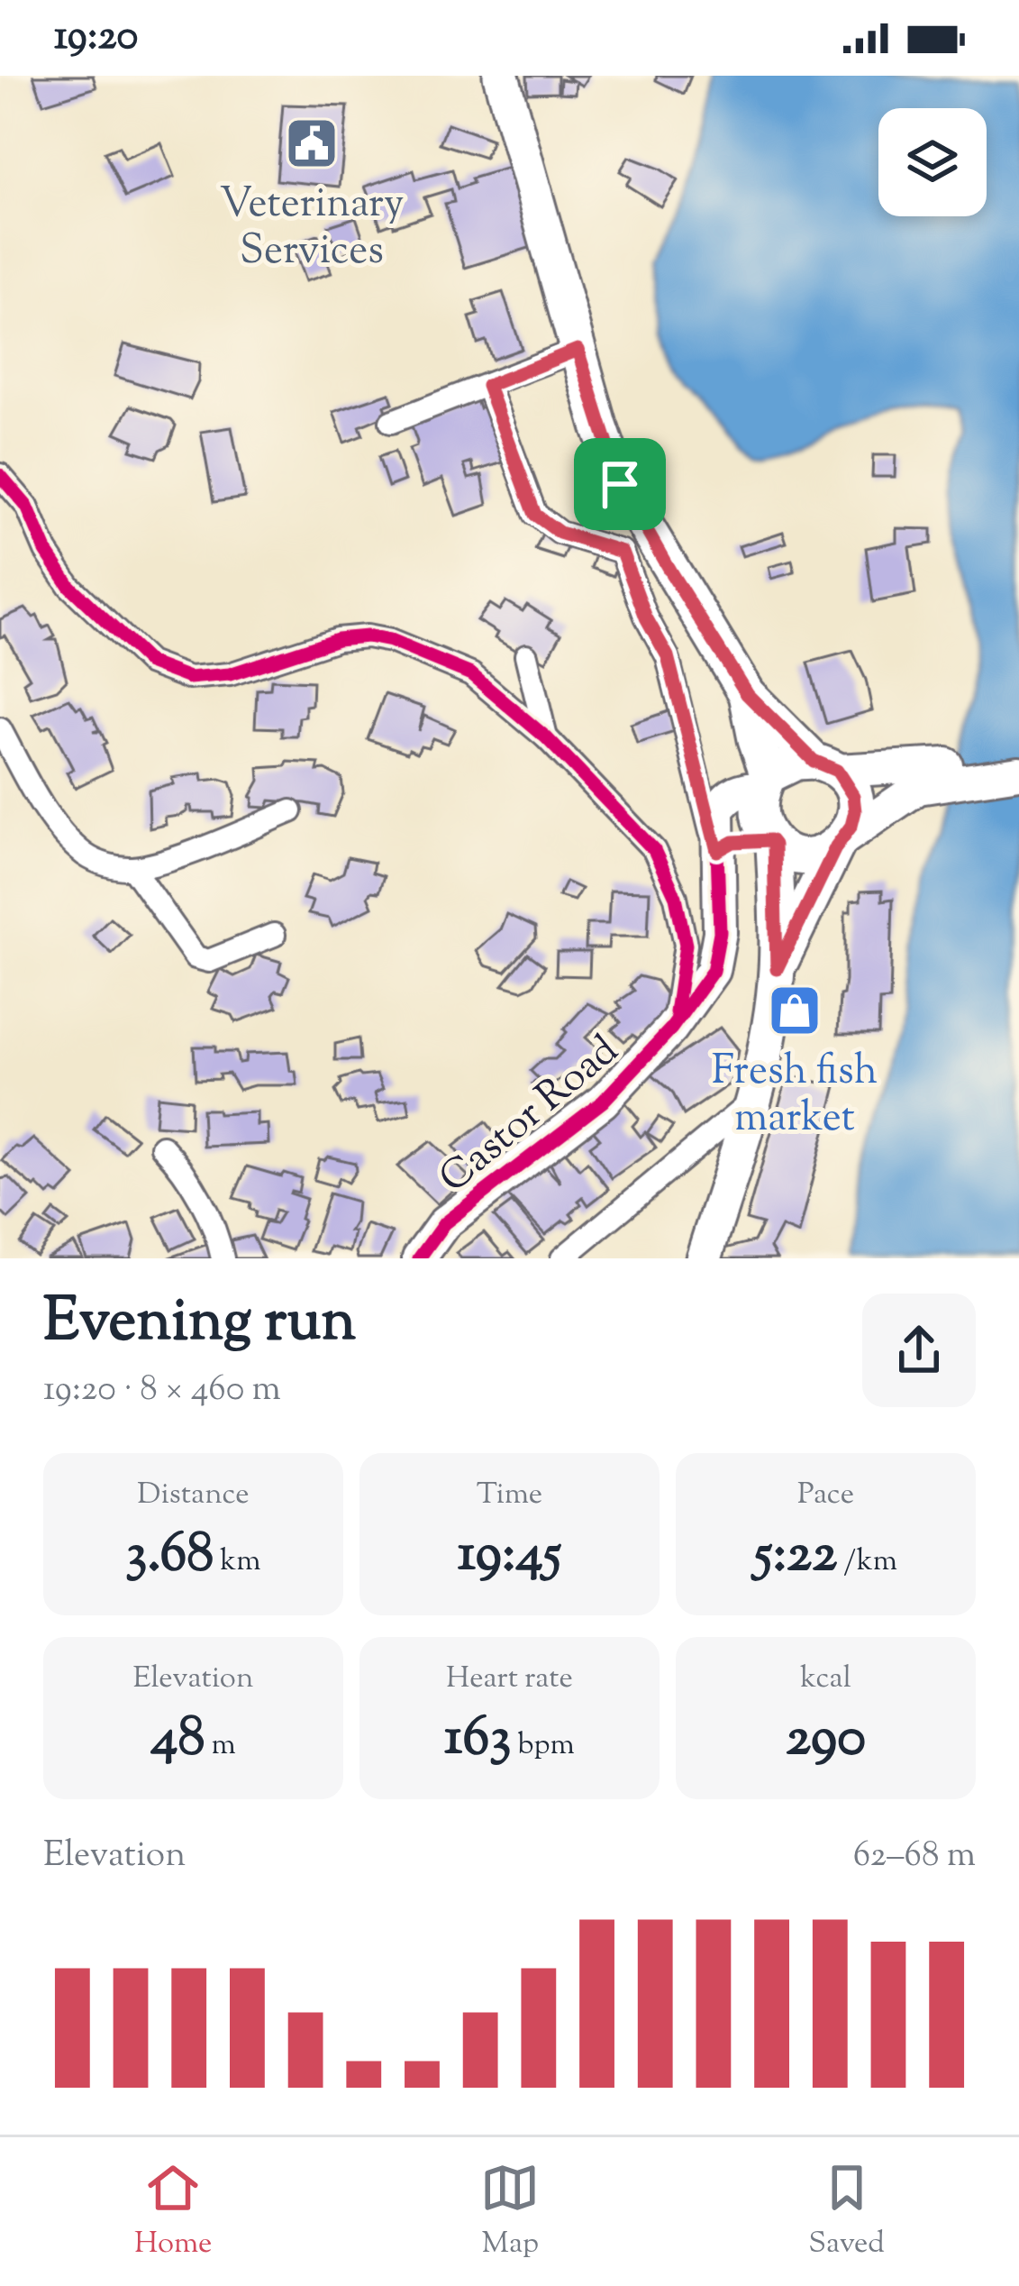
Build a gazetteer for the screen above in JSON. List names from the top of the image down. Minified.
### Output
{"streets":{"street":["Castor Road"]},"places":{"public building":["Veterinary Services"],"shop":["Fresh fish market"]},"page":{"status":"19:20","heading":["Evening run","19:20 · 8 × 460 m"],"stats":[["Distance","3.68 km"],["Time","19:45"],["Pace","5:22 /km"],["Elevation","48 m"],["Heart rate","163 bpm"],["kcal","290"]],"chart":["Elevation","62–68 m"],"tabs":["Home","Map","Saved"]}}
